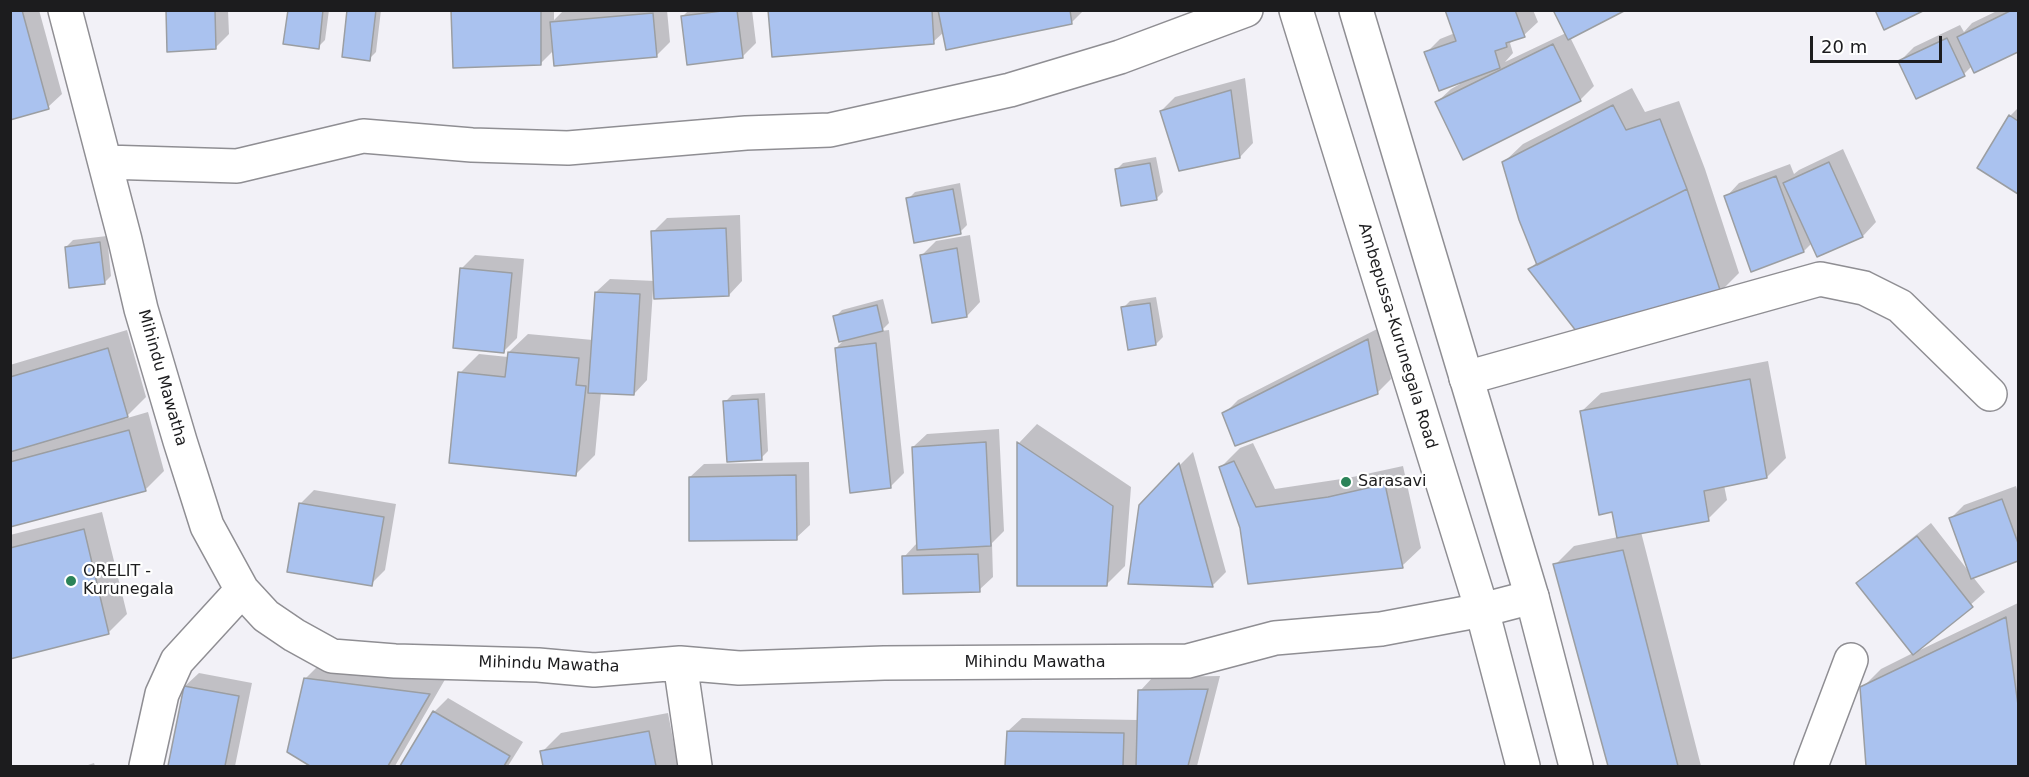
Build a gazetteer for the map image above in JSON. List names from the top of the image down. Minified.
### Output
{"streets":{"main road":["Ambepussa-Kurunegala Road","Mihindu Mawatha"]},"crossings":[["Ambepussa-Kurunegala Road","Mihindu Mawatha"]],"places":["Sarasavi","ORELIT - Kurunegala"],"scale_bar":"20 m"}
